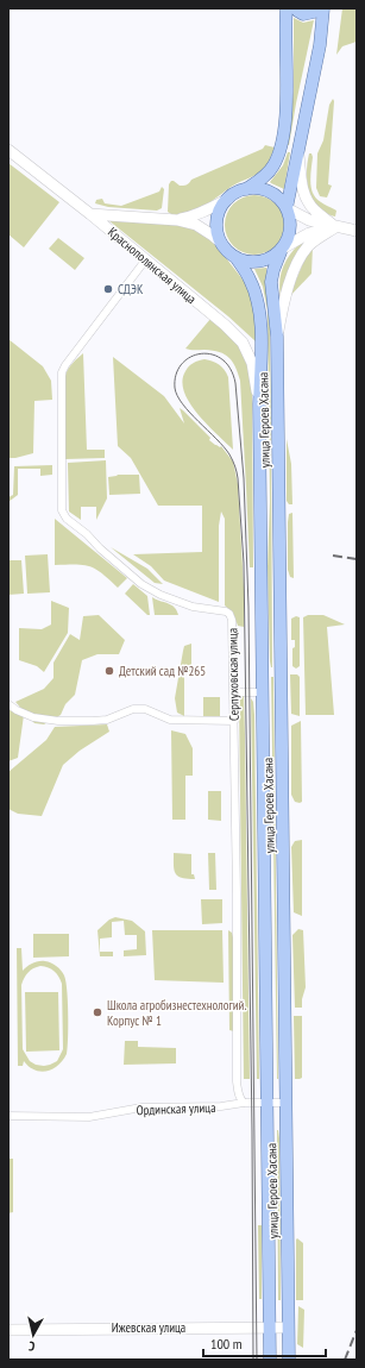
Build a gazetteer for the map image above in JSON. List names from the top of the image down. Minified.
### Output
{"streets":{"main road":["Краснополянская улица","улица Героев Хасана","Ижевская улица"],"street":["Серпуховская улица","Ординская улица"]},"crossings":[["Краснополянская улица","улица Героев Хасана"],["Краснополянская улица","Серпуховская улица"],["улица Героев Хасана","Ординская улица"],["улица Героев Хасана","Ижевская улица"],["Серпуховская улица","Ординская улица"]],"places":["СДЭК","Детский сад №265","Школа агробизнестехнологий. Корпус № 1"],"scale_bar":"100 m","north":"bottom"}
